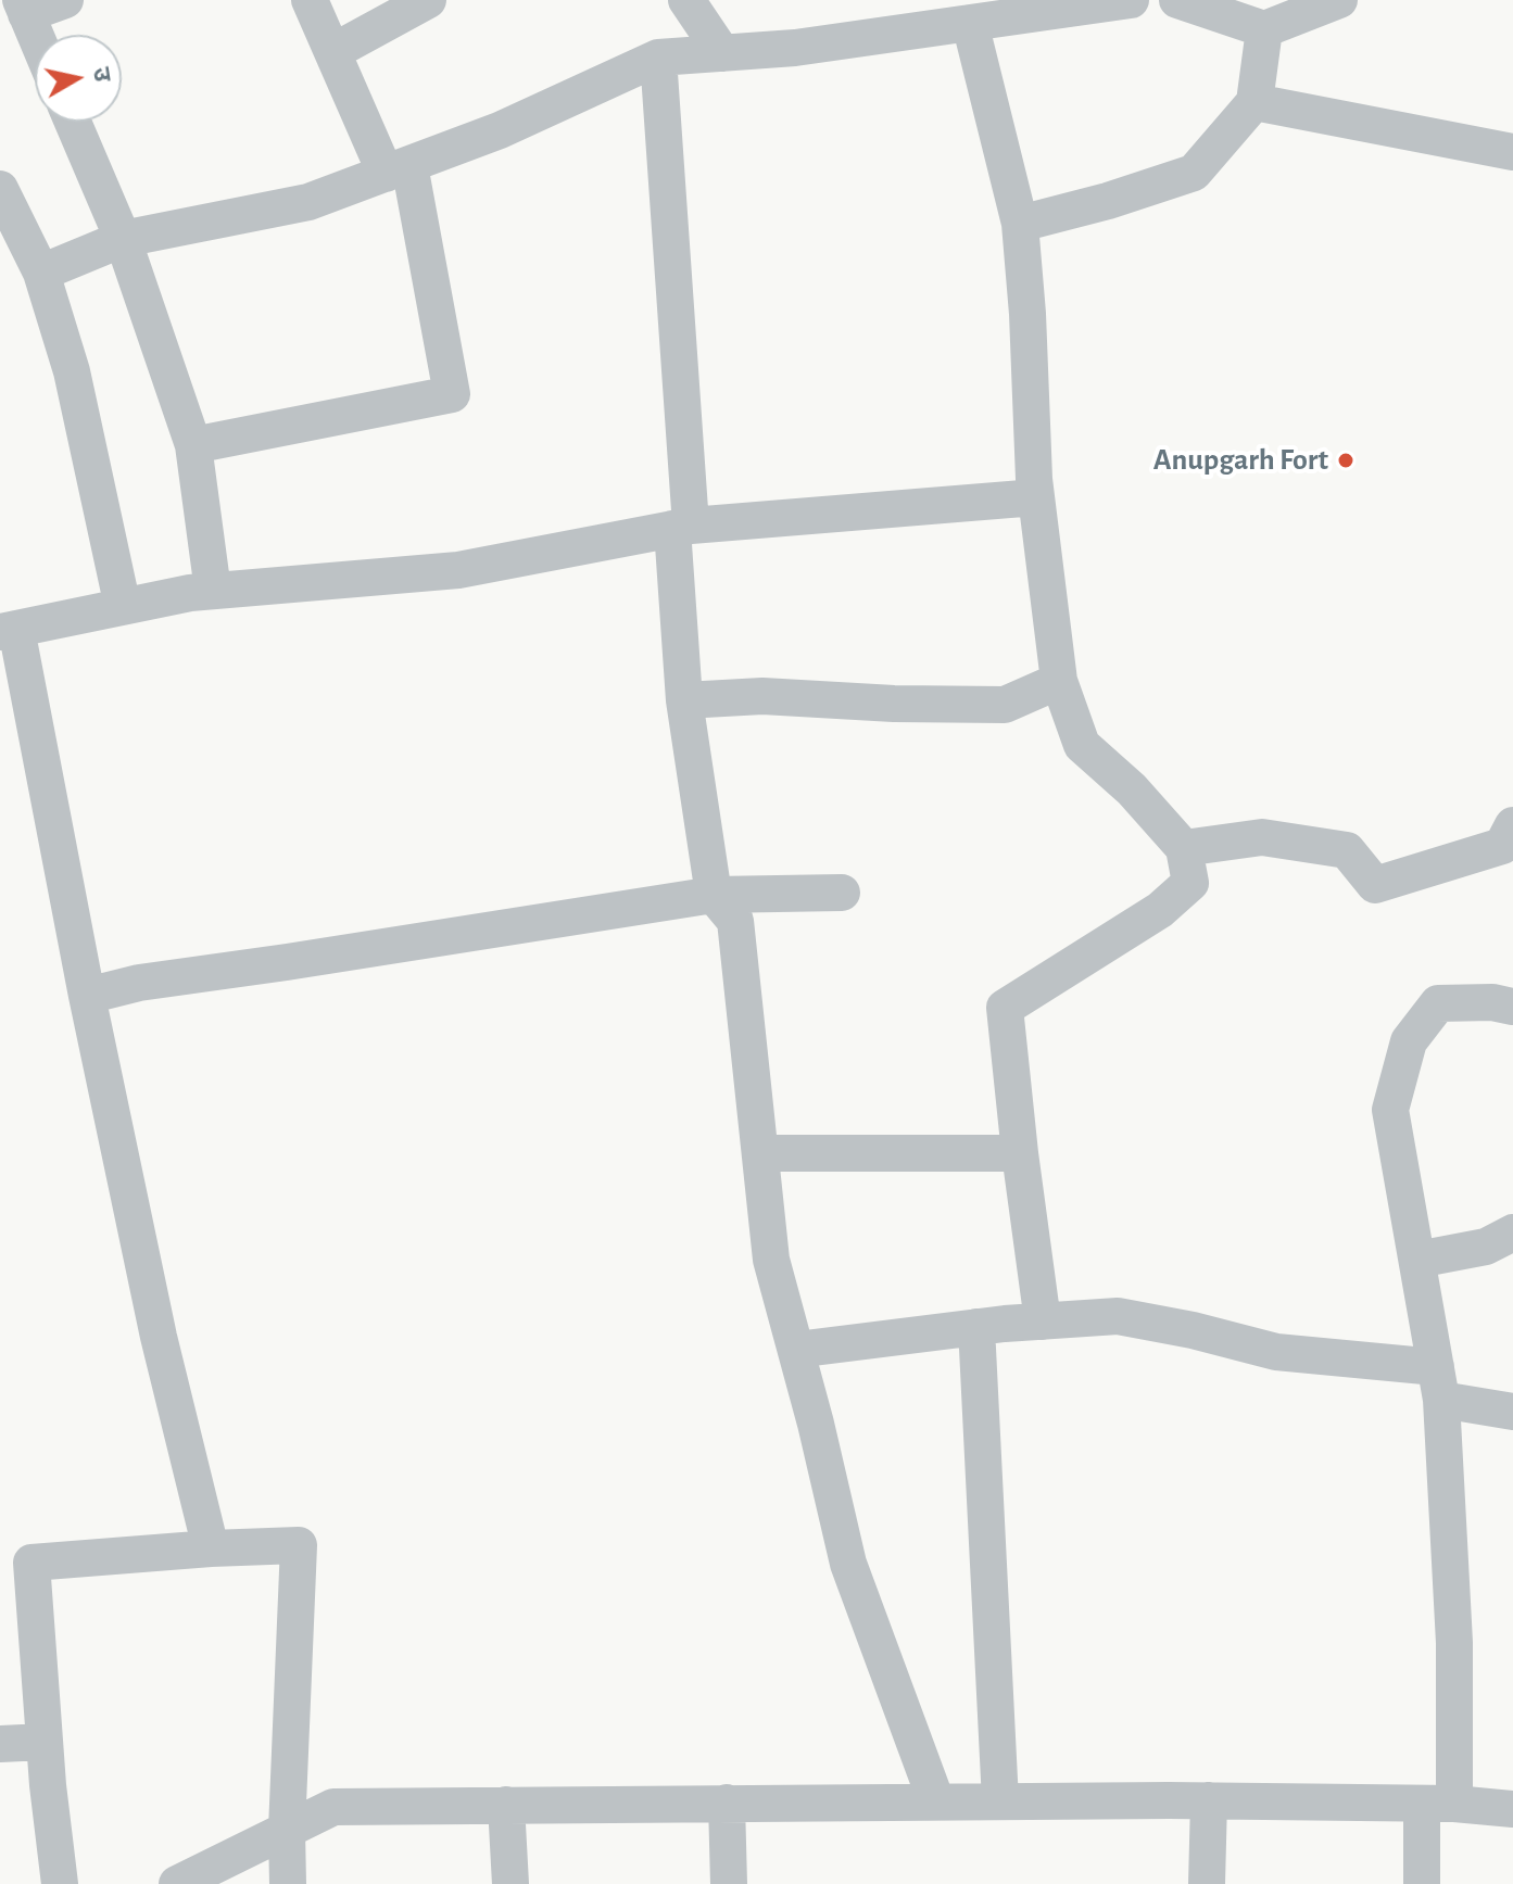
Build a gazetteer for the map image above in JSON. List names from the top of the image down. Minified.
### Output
{"places":["Anupgarh Fort"],"north":"right"}
